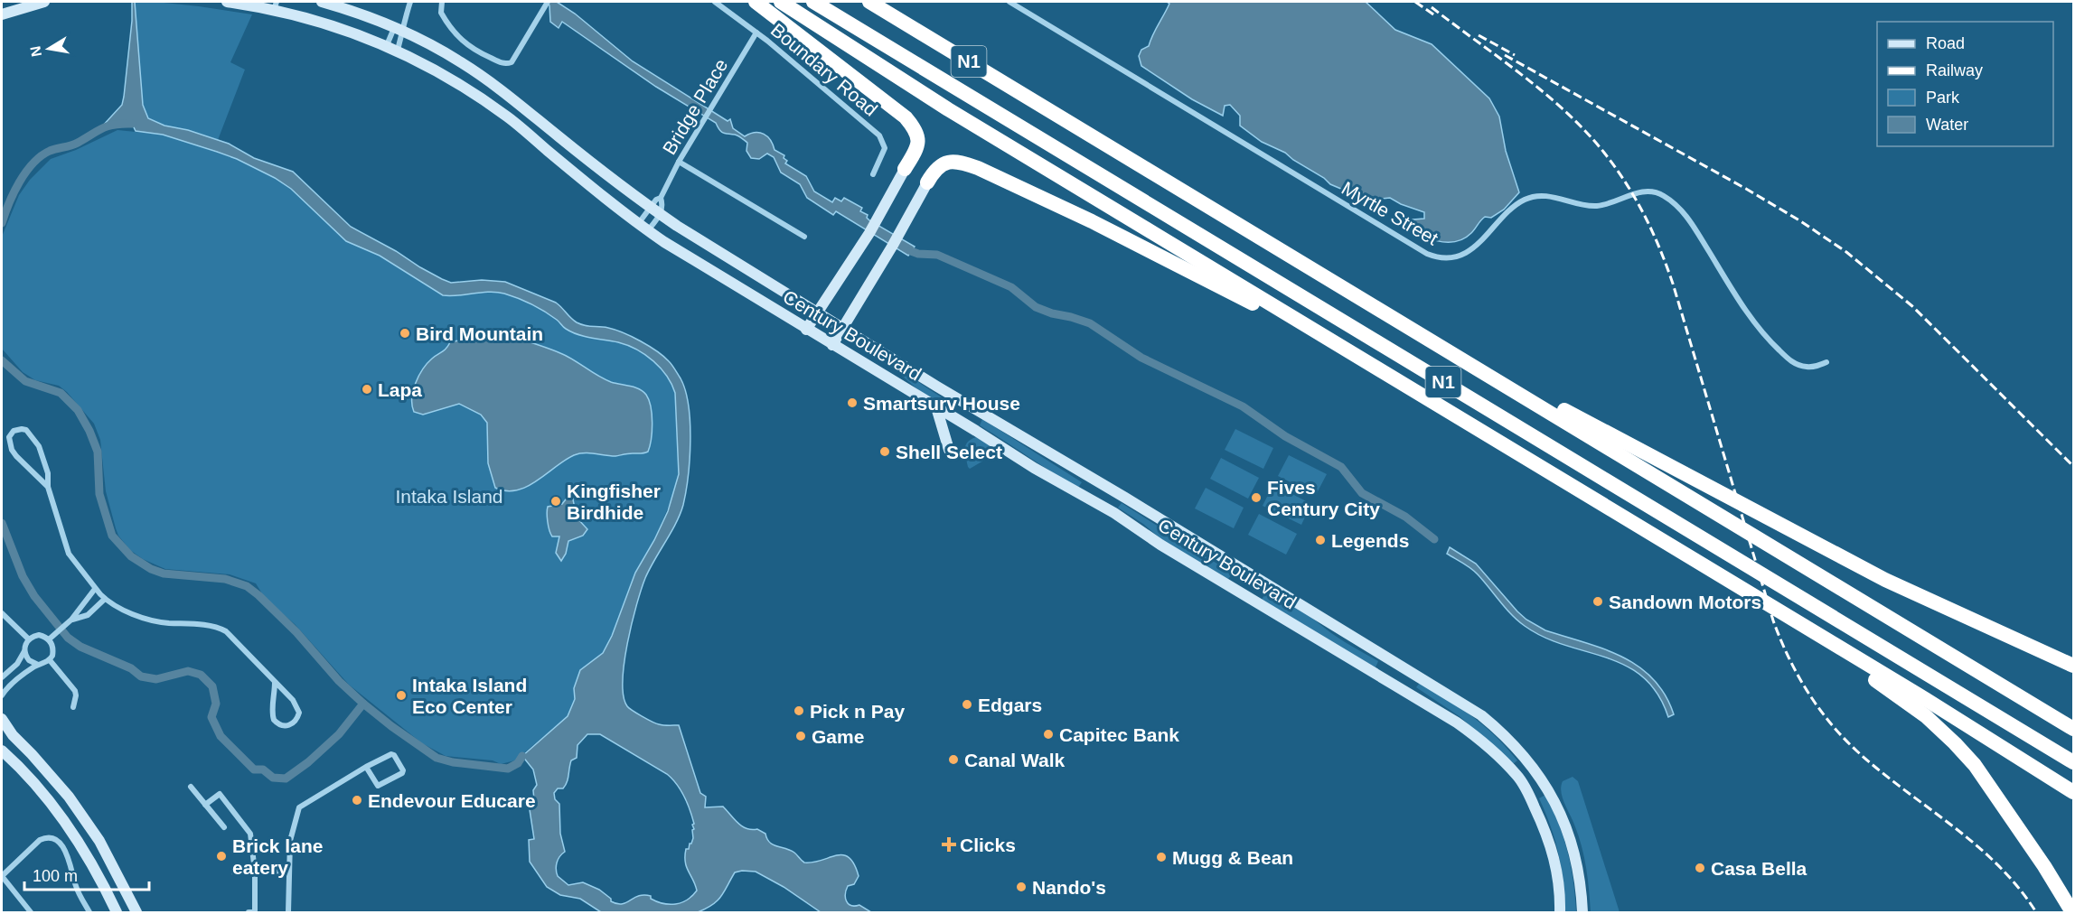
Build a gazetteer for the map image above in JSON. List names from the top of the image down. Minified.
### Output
{"streets":{"highway":["N1"],"main road":["Century Boulevard"],"street":["Boundary Road","Bridge Place","Myrtle Street"]},"crossings":[["Boundary Road","Bridge Place"],["Bridge Place","Century Boulevard"]],"parks":["Intaka Island"],"places":{"other":["Bird Mountain","Lapa","Smartsurv House","Shell Select","Fives Century City","Kingfisher Birdhide","Legends","Sandown Motors","Intaka Island Eco Center","Edgars","Pick n Pay","Capitec Bank","Game","Canal Walk","Endevour Educare","Brick lane eatery","Mugg & Bean","Casa Bella","Nando's"],"health":["Clicks"]},"legend":["Road","Railway","Park","Water"],"scale_bar":"100 m","north":"left"}
